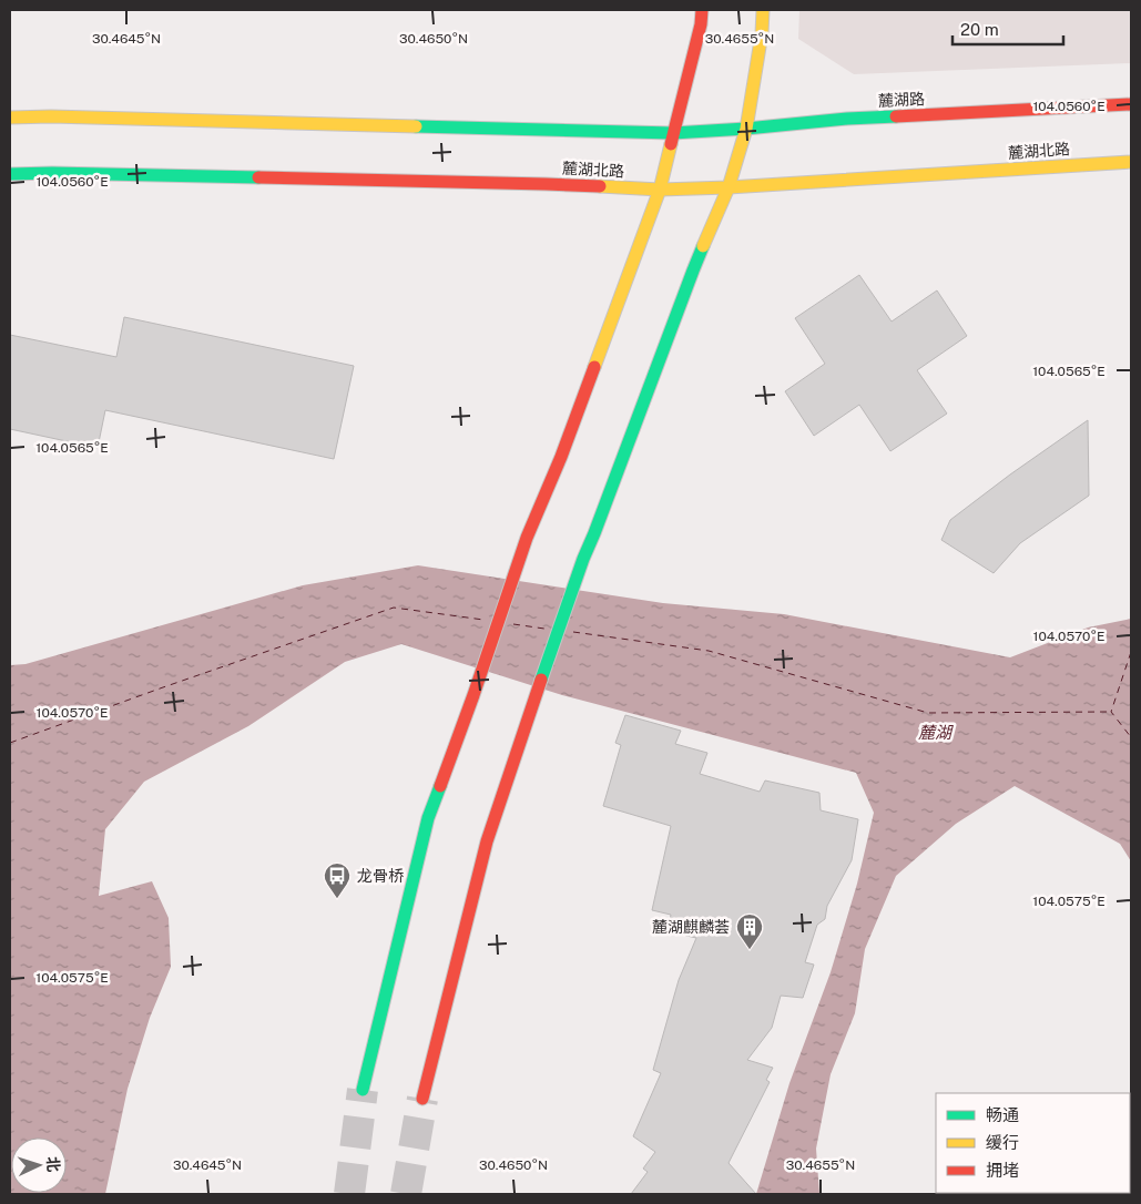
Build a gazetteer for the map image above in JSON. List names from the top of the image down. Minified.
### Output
{"streets":{"street":["麓湖路","麓湖北路"]},"water":["麓湖"],"places":{"bus stop":["龙骨桥"],"building":["麓湖麒麟荟"]},"legend":["畅通","缓行","拥堵"],"scale_bar":"20 m","north":"right","coordinates":["30.4645°N","30.4650°N","30.4655°N","104.0560°E","104.0565°E","104.0570°E","104.0575°E"]}
